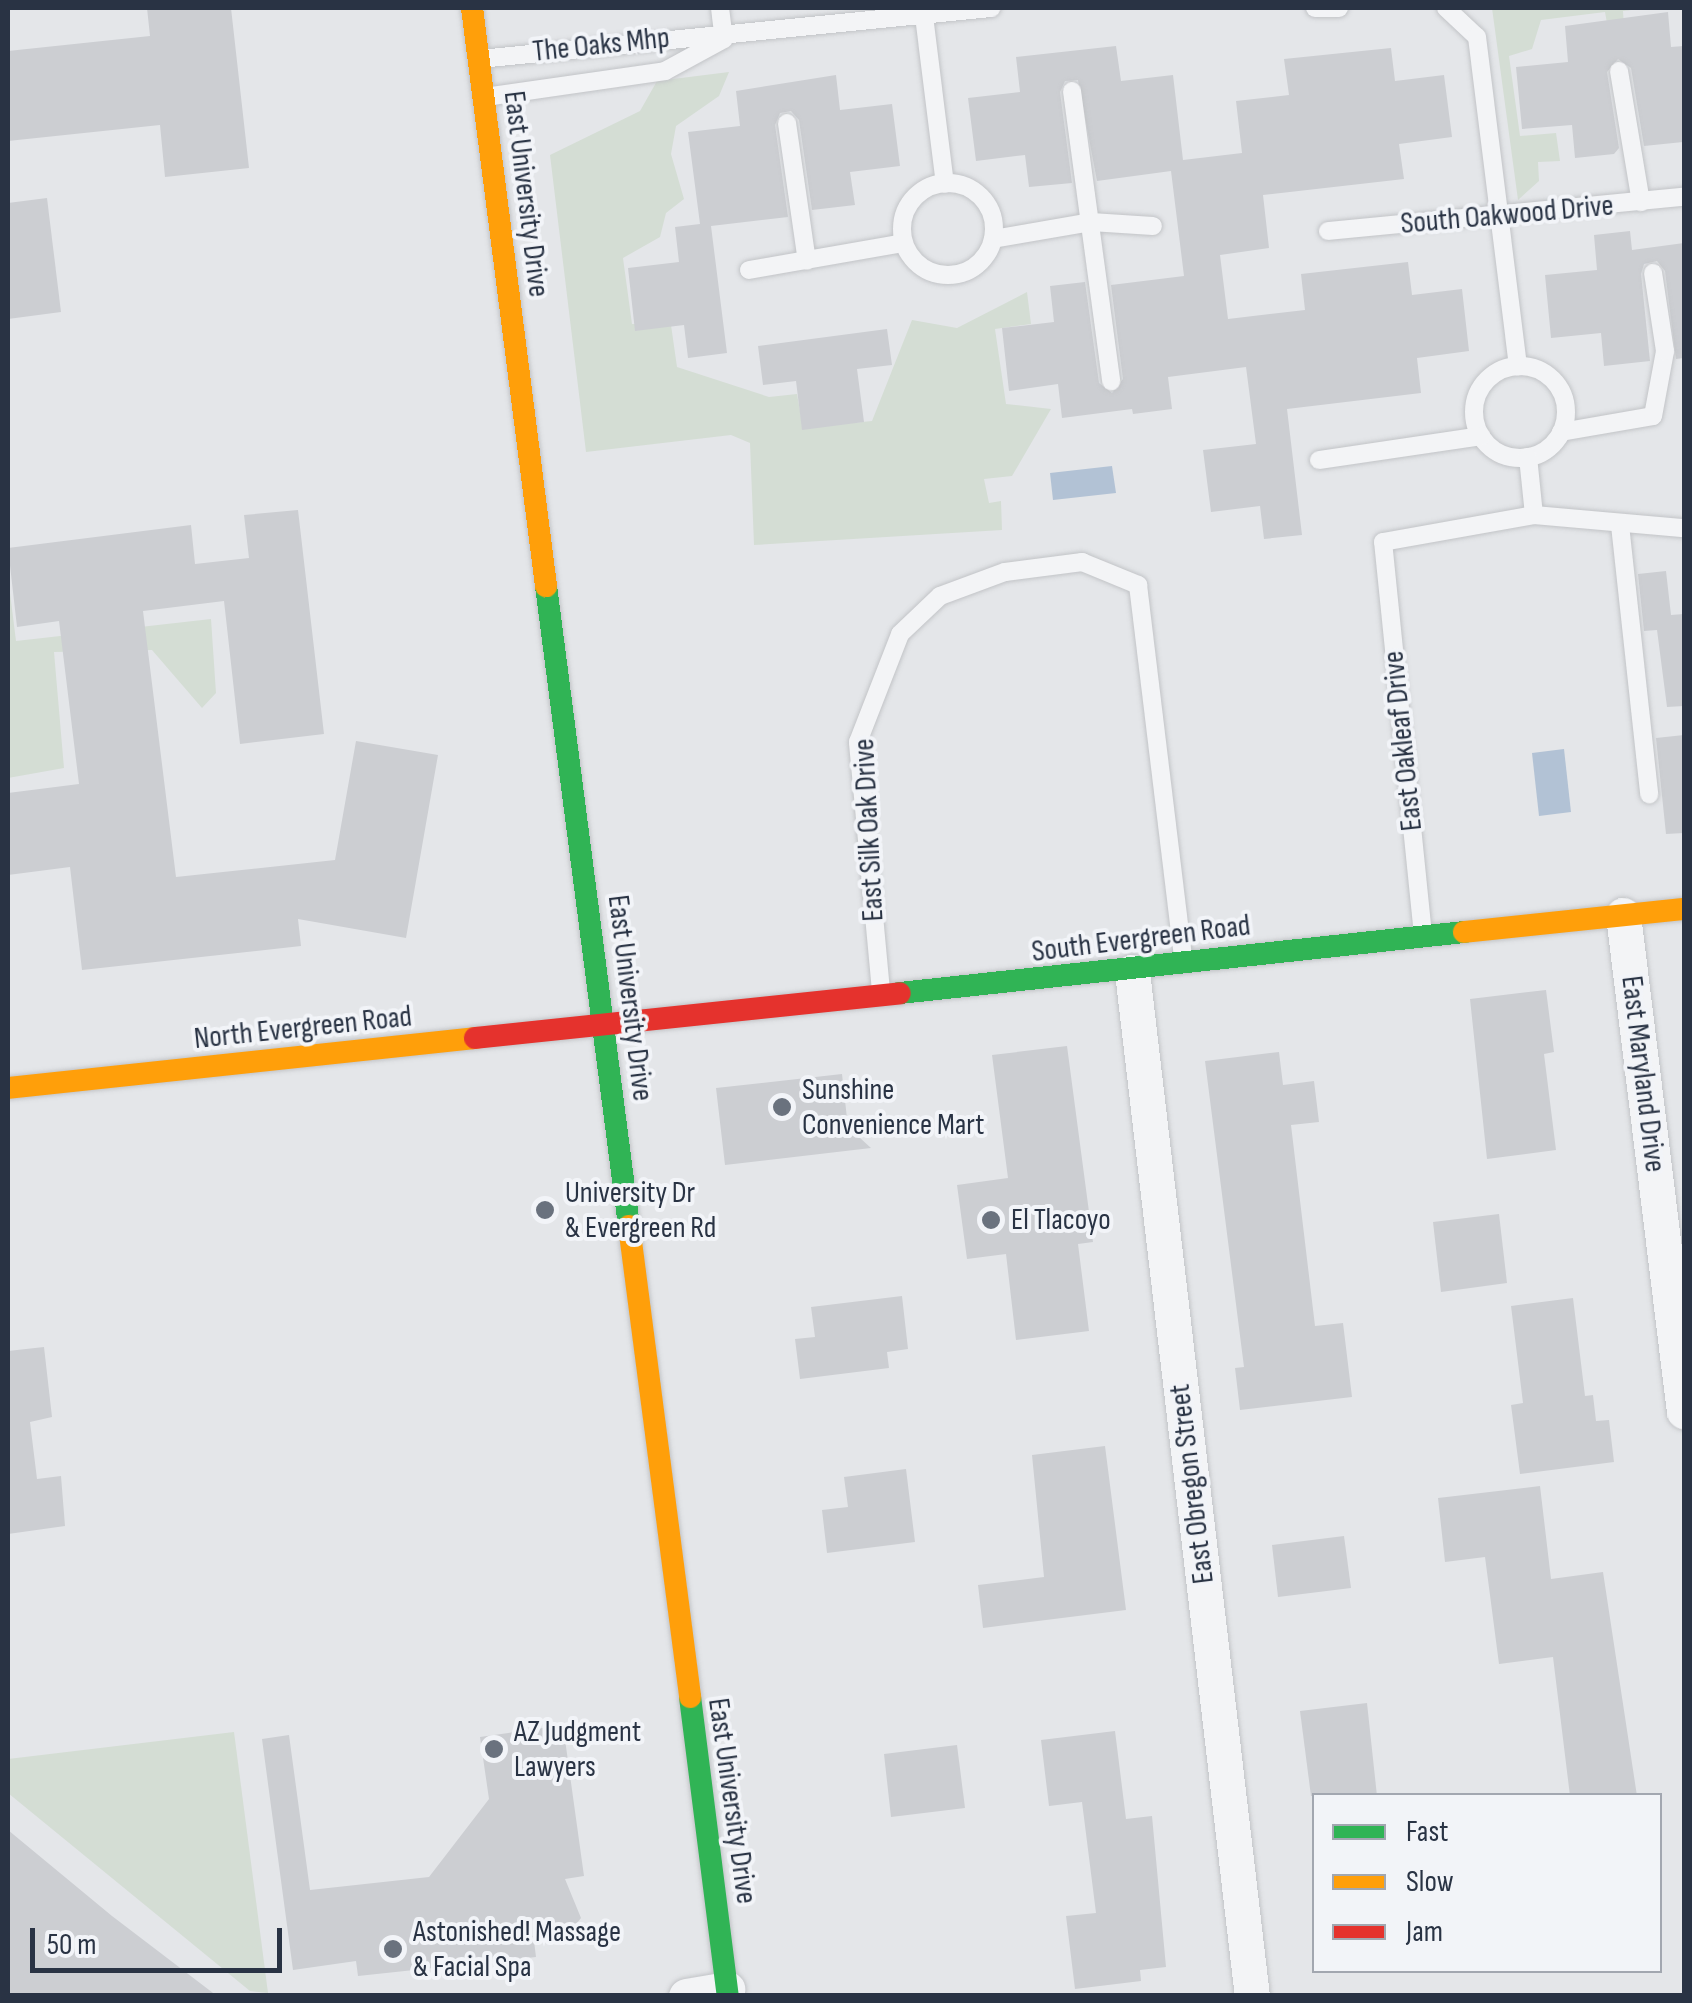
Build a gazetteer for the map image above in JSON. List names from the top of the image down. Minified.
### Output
{"streets":{"main road":["East University Drive","South Evergreen Road","North Evergreen Road"],"street":["East Maryland Drive","East Obregon Street"],"lane":["The Oaks Mhp","South Oakwood Drive","East Oakleaf Drive","East Silk Oak Drive"]},"crossings":[["The Oaks Mhp","East University Drive"],["East University Drive","South Evergreen Road"],["East University Drive","North Evergreen Road"],["East Oakleaf Drive","South Evergreen Road"],["East Silk Oak Drive","South Evergreen Road"],["South Evergreen Road","North Evergreen Road"],["South Evergreen Road","East Maryland Drive"],["South Evergreen Road","East Obregon Street"]],"places":["Sunshine Convenience Mart","University Dr & Evergreen Rd","El Tlacoyo","AZ Judgment Lawyers","Astonished! Massage & Facial Spa"],"legend":["Fast","Slow","Jam"],"scale_bar":"50 m"}
